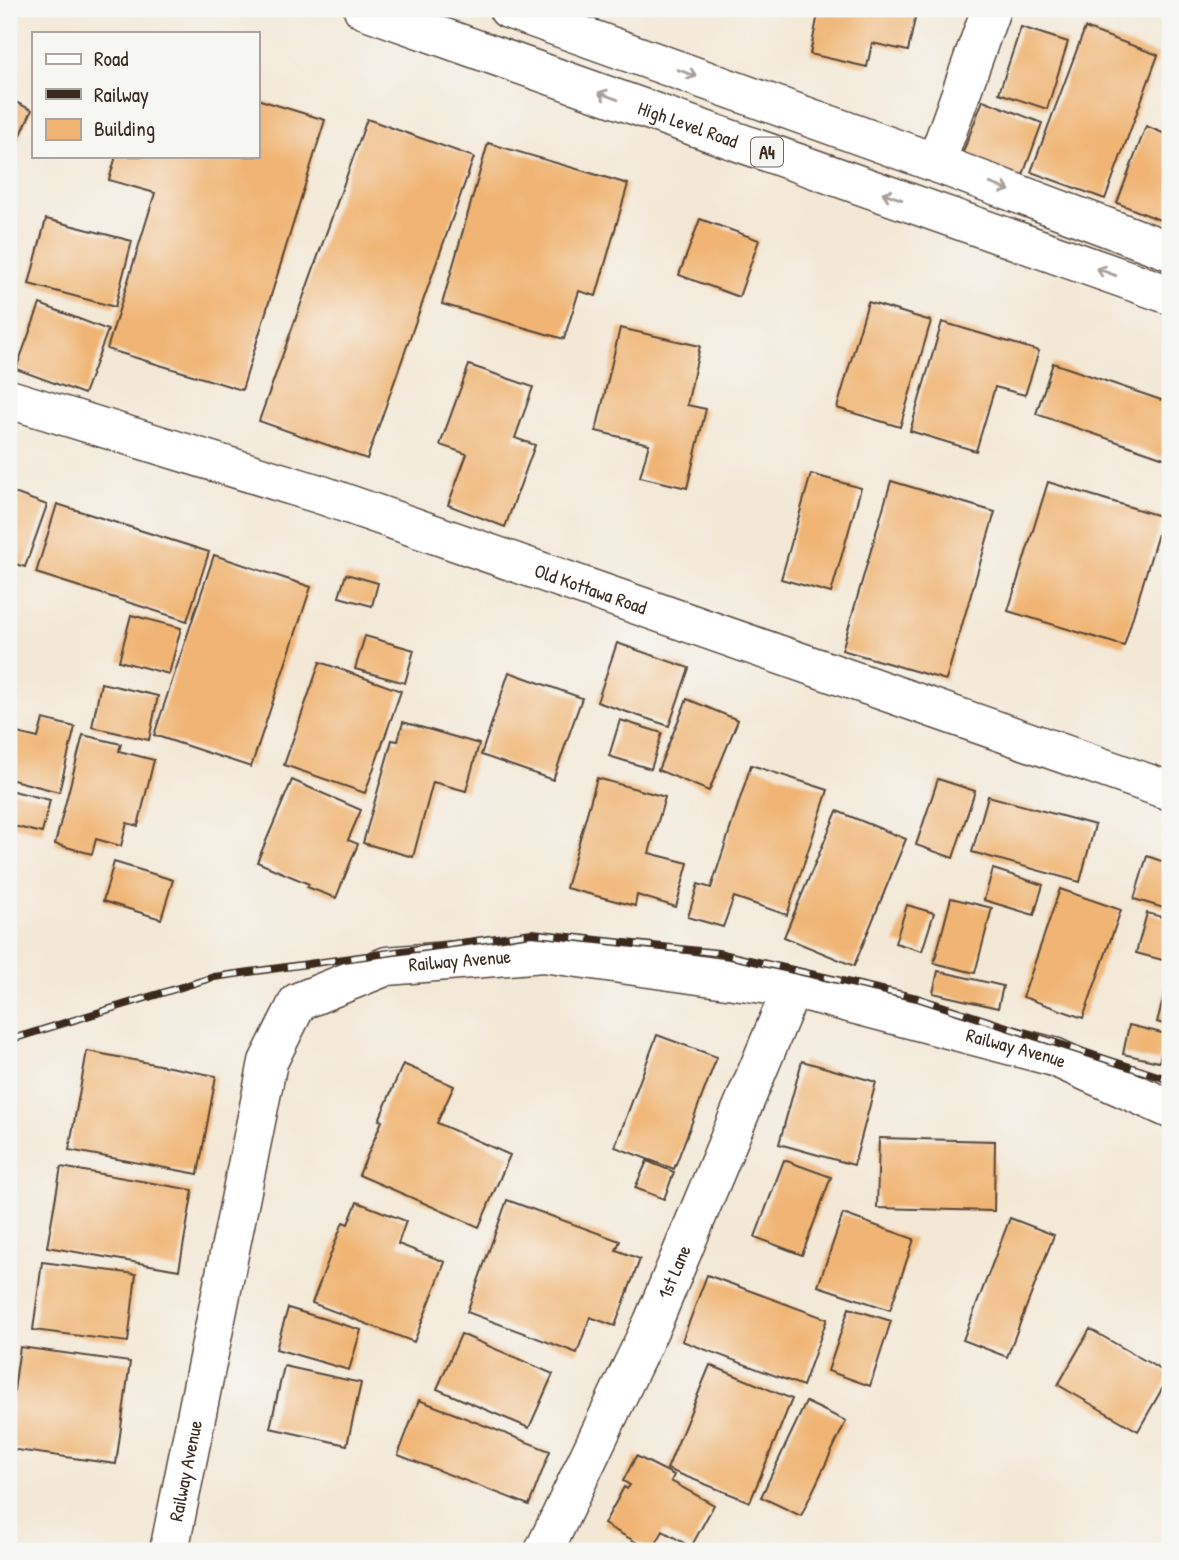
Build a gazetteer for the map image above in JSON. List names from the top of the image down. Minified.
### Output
{"streets":{"main road":["High Level Road","A4","Old Kottawa Road","Railway Avenue","1st Lane"]},"crossings":[["Railway Avenue","1st Lane"]],"legend":["Road","Railway","Building"]}
